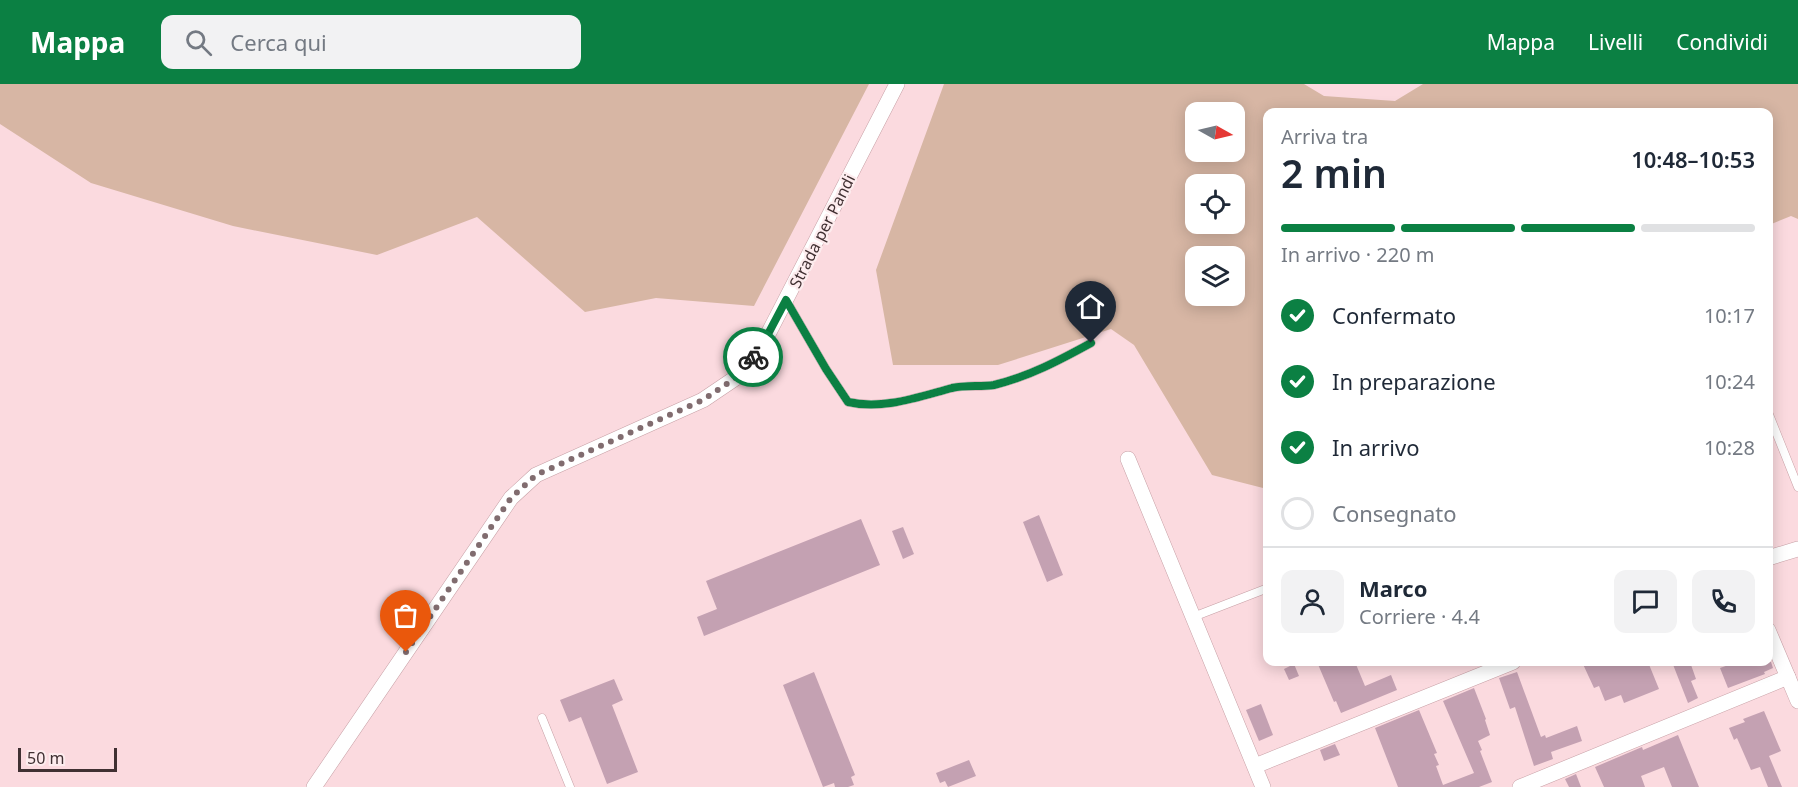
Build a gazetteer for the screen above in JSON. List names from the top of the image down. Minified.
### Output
{"streets":{"street":["Strada per Pandi"]},"scale_bar":"50 m","north":"right","page":{"header":"Mappa","search":"Cerca qui","nav":["Mappa","Livelli","Condividi"],"heading":["2 min","Arriva tra","10:48–10:53"],"panel":["Marco","Corriere · 4.4"],"bar":"In arrivo · 220 m","list":[["Confermato","10:17"],["In preparazione","10:24"],["In arrivo","10:28"],"Consegnato"],"scale":"50 m"}}
